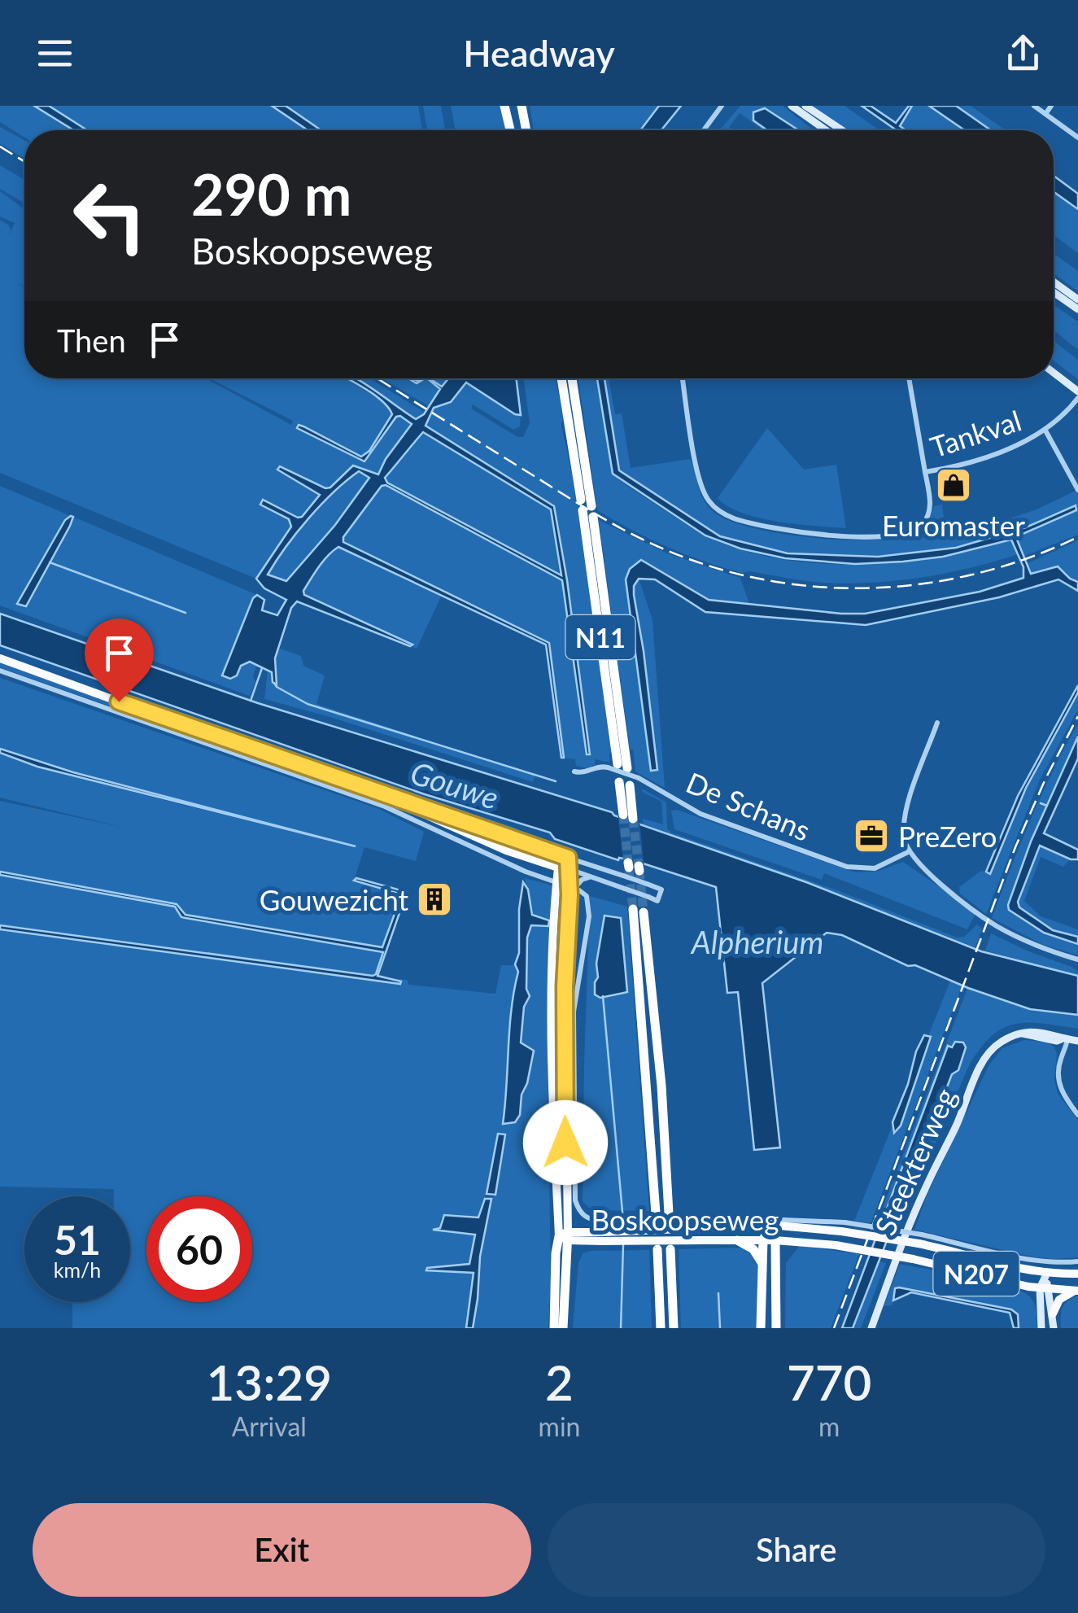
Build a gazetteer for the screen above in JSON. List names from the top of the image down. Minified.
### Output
{"streets":{"highway":["N11"],"main road":["Steekterweg","Boskoopseweg","N207"],"street":["Tankval","De Schans"]},"crossings":[["N11","De Schans"]],"water":["Gouwe","Alpherium"],"places":{"shop":["Euromaster"],"office":["PreZero"],"building":["Gouwezicht"]},"page":{"header":"Headway","turn":["290 m","Boskoopseweg"],"then":"Then","speed":"51 km/h","limit":"60","eta":["13:29","Arrival","2","min","770","m"],"buttons":["Exit","Share"]}}
